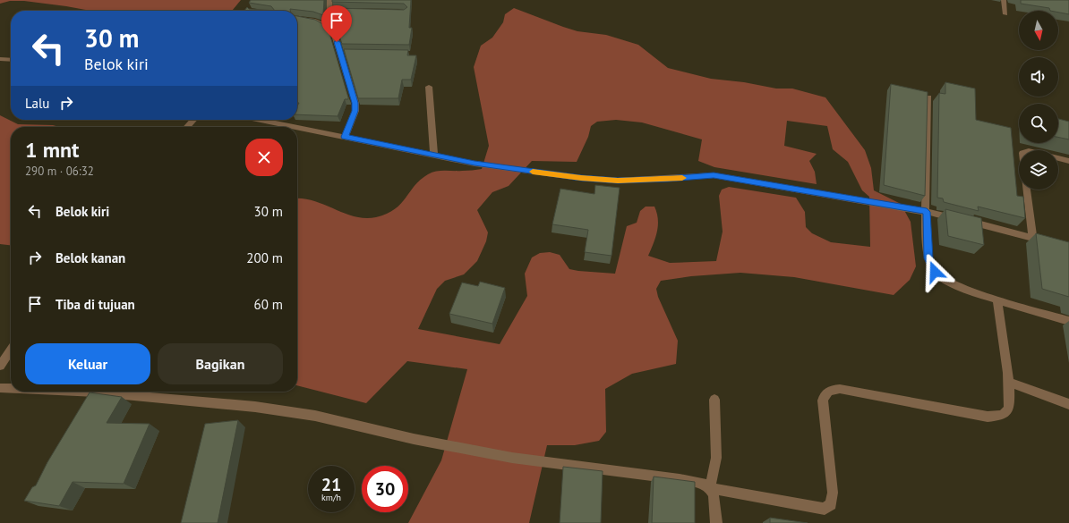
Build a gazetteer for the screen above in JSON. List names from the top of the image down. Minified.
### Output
{"north":"bottom","page":{"turn":["30 m","Belok kiri"],"then":"Lalu","heading":["1 mnt","290 m · 06:32"],"list":[{"name":"Belok kiri","value":"30 m"},{"name":"Belok kanan","value":"200 m"},{"name":"Tiba di tujuan","value":"60 m"}],"buttons":["Keluar","Bagikan"],"speed":"21 km/h","limit":"30"}}
